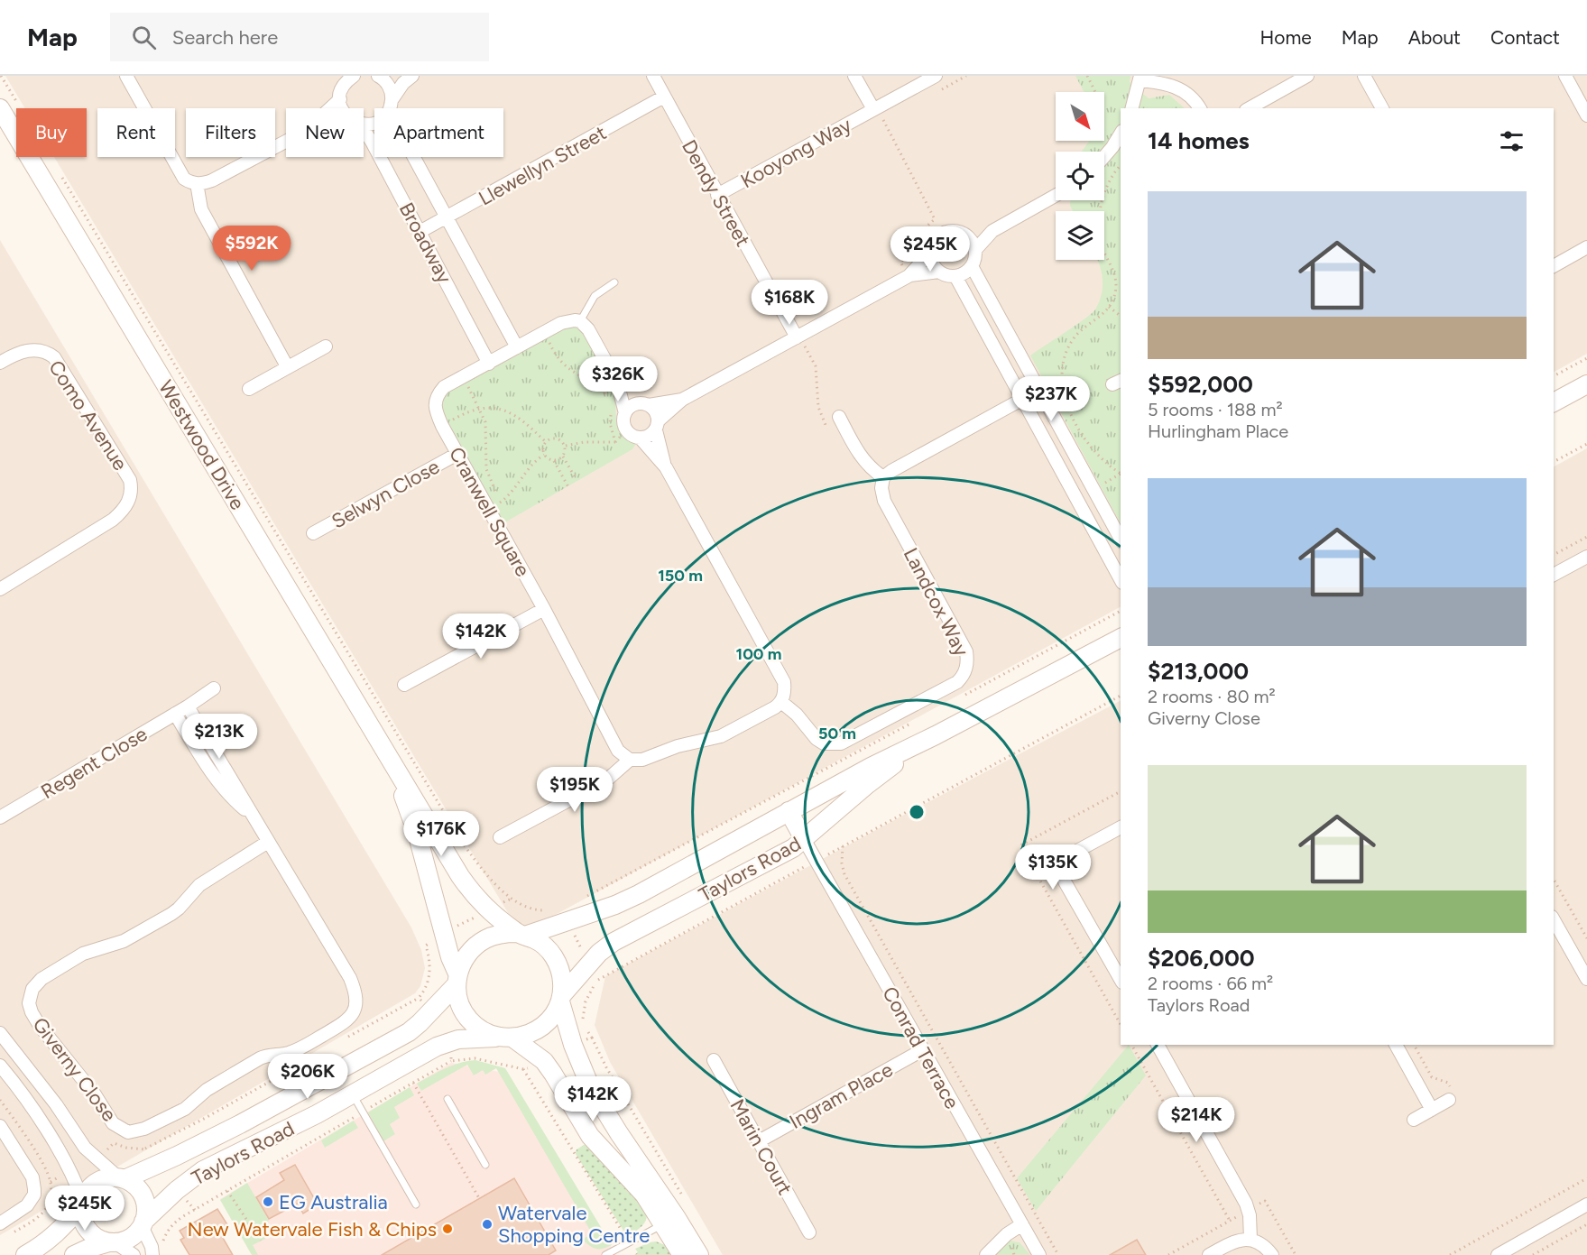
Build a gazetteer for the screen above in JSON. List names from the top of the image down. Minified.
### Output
{"streets":{"main road":["Westwood Drive","Taylors Road"],"street":["Kooyong Way","Llewellyn Street","Dendy Street","Broadway","Como Avenue","Selwyn Close","Cranwell Square","Landcox Way","Regent Close","Conrad Terrace","Giverny Close","Ingram Place","Marin Court"]},"crossings":[["Kooyong Way","Dendy Street"],["Llewellyn Street","Dendy Street"],["Llewellyn Street","Broadway"],["Broadway","Cranwell Square"],["Westwood Drive","Taylors Road"],["Selwyn Close","Cranwell Square"],["Regent Close","Giverny Close"],["Taylors Road","Conrad Terrace"],["Conrad Terrace","Ingram Place"],["Ingram Place","Marin Court"]],"places":["EG Australia","Watervale Shopping Centre","New Watervale Fish & Chips"],"north":"bottom right","page":{"header":"Map","search":"Search here","nav":["Home","Map","About","Contact"],"chip":["Buy","Rent","Filters","New","Apartment"],"heading":"14 homes","list":[{"name":"$592,000","note":"5 rooms · 188 m² · Hurlingham Place"},{"name":"$213,000","note":"2 rooms · 80 m² · Giverny Close"},{"name":"$206,000","note":"2 rooms · 66 m² · Taylors Road"}],"price":["$592K","$245K","$168K","$326K","$237K","$142K","$213K","$195K","$176K","$135K","$206K","$142K","$214K","$245K"]},"rings":["150 m","100 m","50 m"]}
